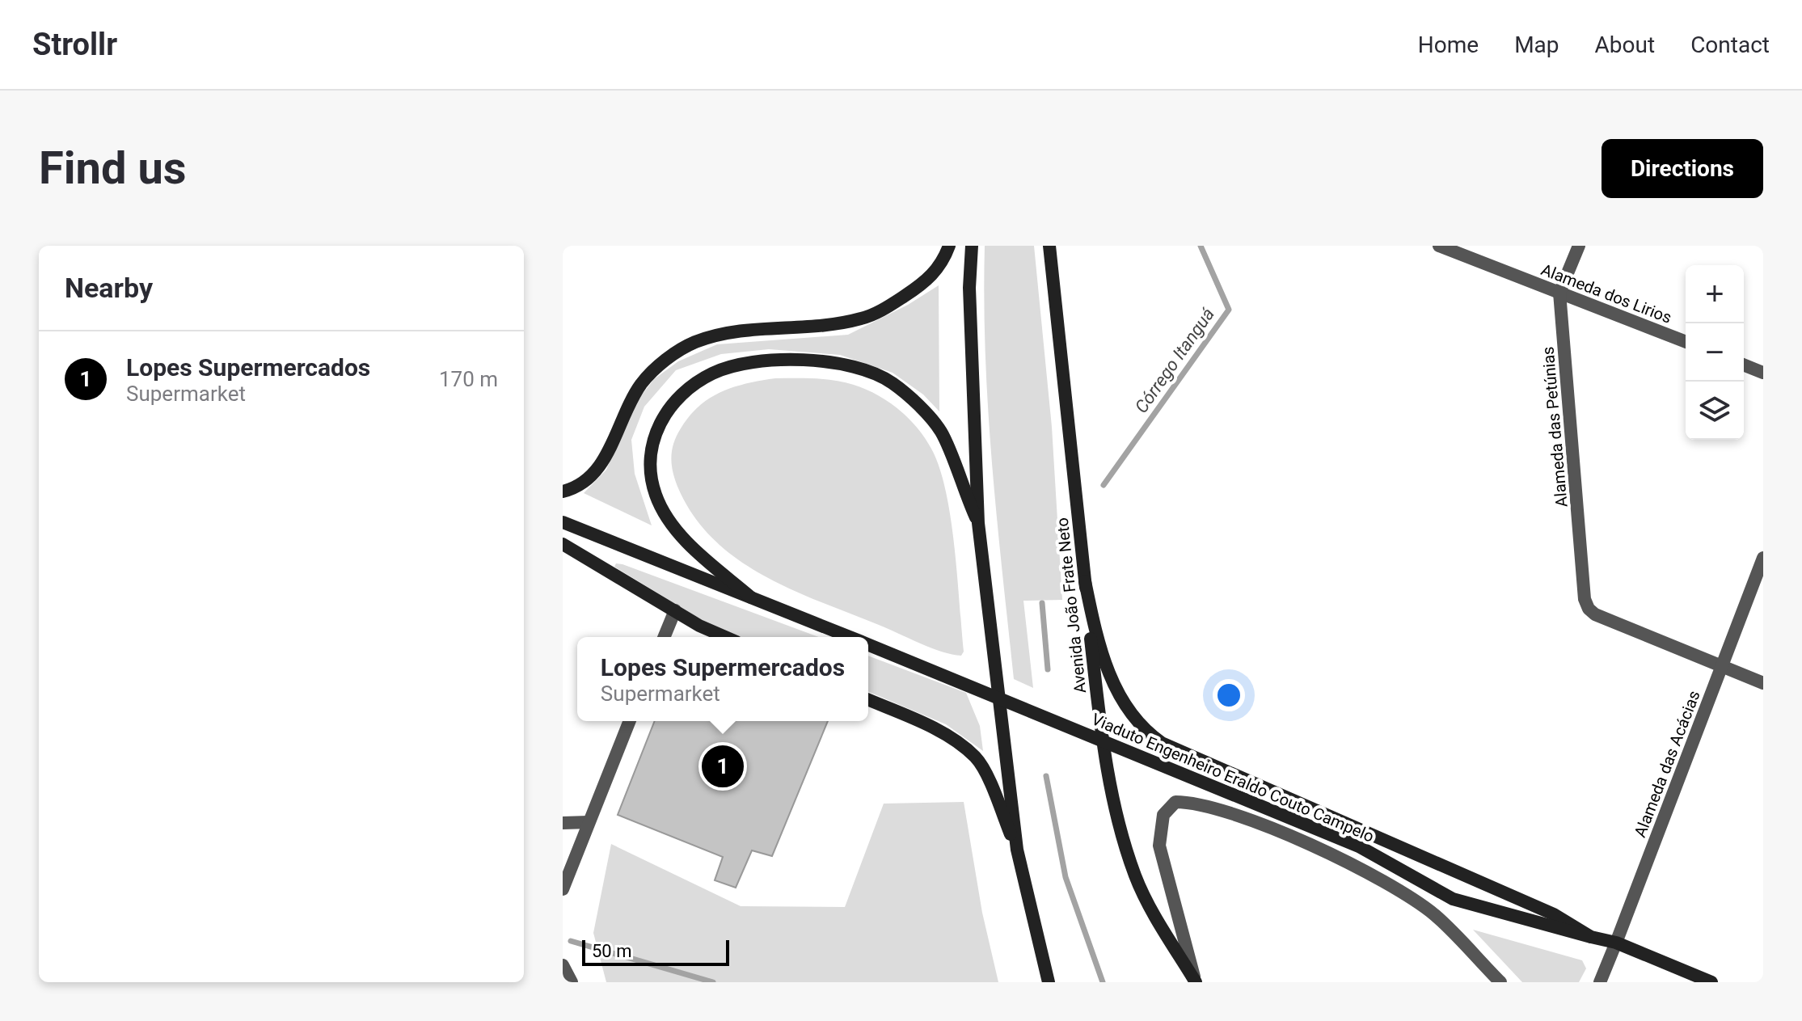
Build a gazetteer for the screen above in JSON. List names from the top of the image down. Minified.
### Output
{"streets":{"main road":["Avenida João Frate Neto","Viaduto Engenheiro Eraldo Couto Campelo"],"street":["Alameda dos Lirios","Alameda das Petúnias","Alameda das Acácias"]},"crossings":[["Alameda dos Lirios","Alameda das Petúnias"],["Alameda das Petúnias","Alameda das Acácias"],["Alameda das Acácias","Viaduto Engenheiro Eraldo Couto Campelo"]],"water":["Córrego Itanguá"],"scale_bar":"50 m","page":{"header":"Strollr","nav":["Home","Map","About","Contact"],"buttons":"Directions","title":"Find us","heading":"Nearby","map_buttons":["+","−"],"list":[{"mark":"1","name":"Lopes Supermercados","note":"Supermarket","value":"170 m"}],"popup":["Lopes Supermercados","Supermarket"],"pins":"1","scale":"50 m"}}
